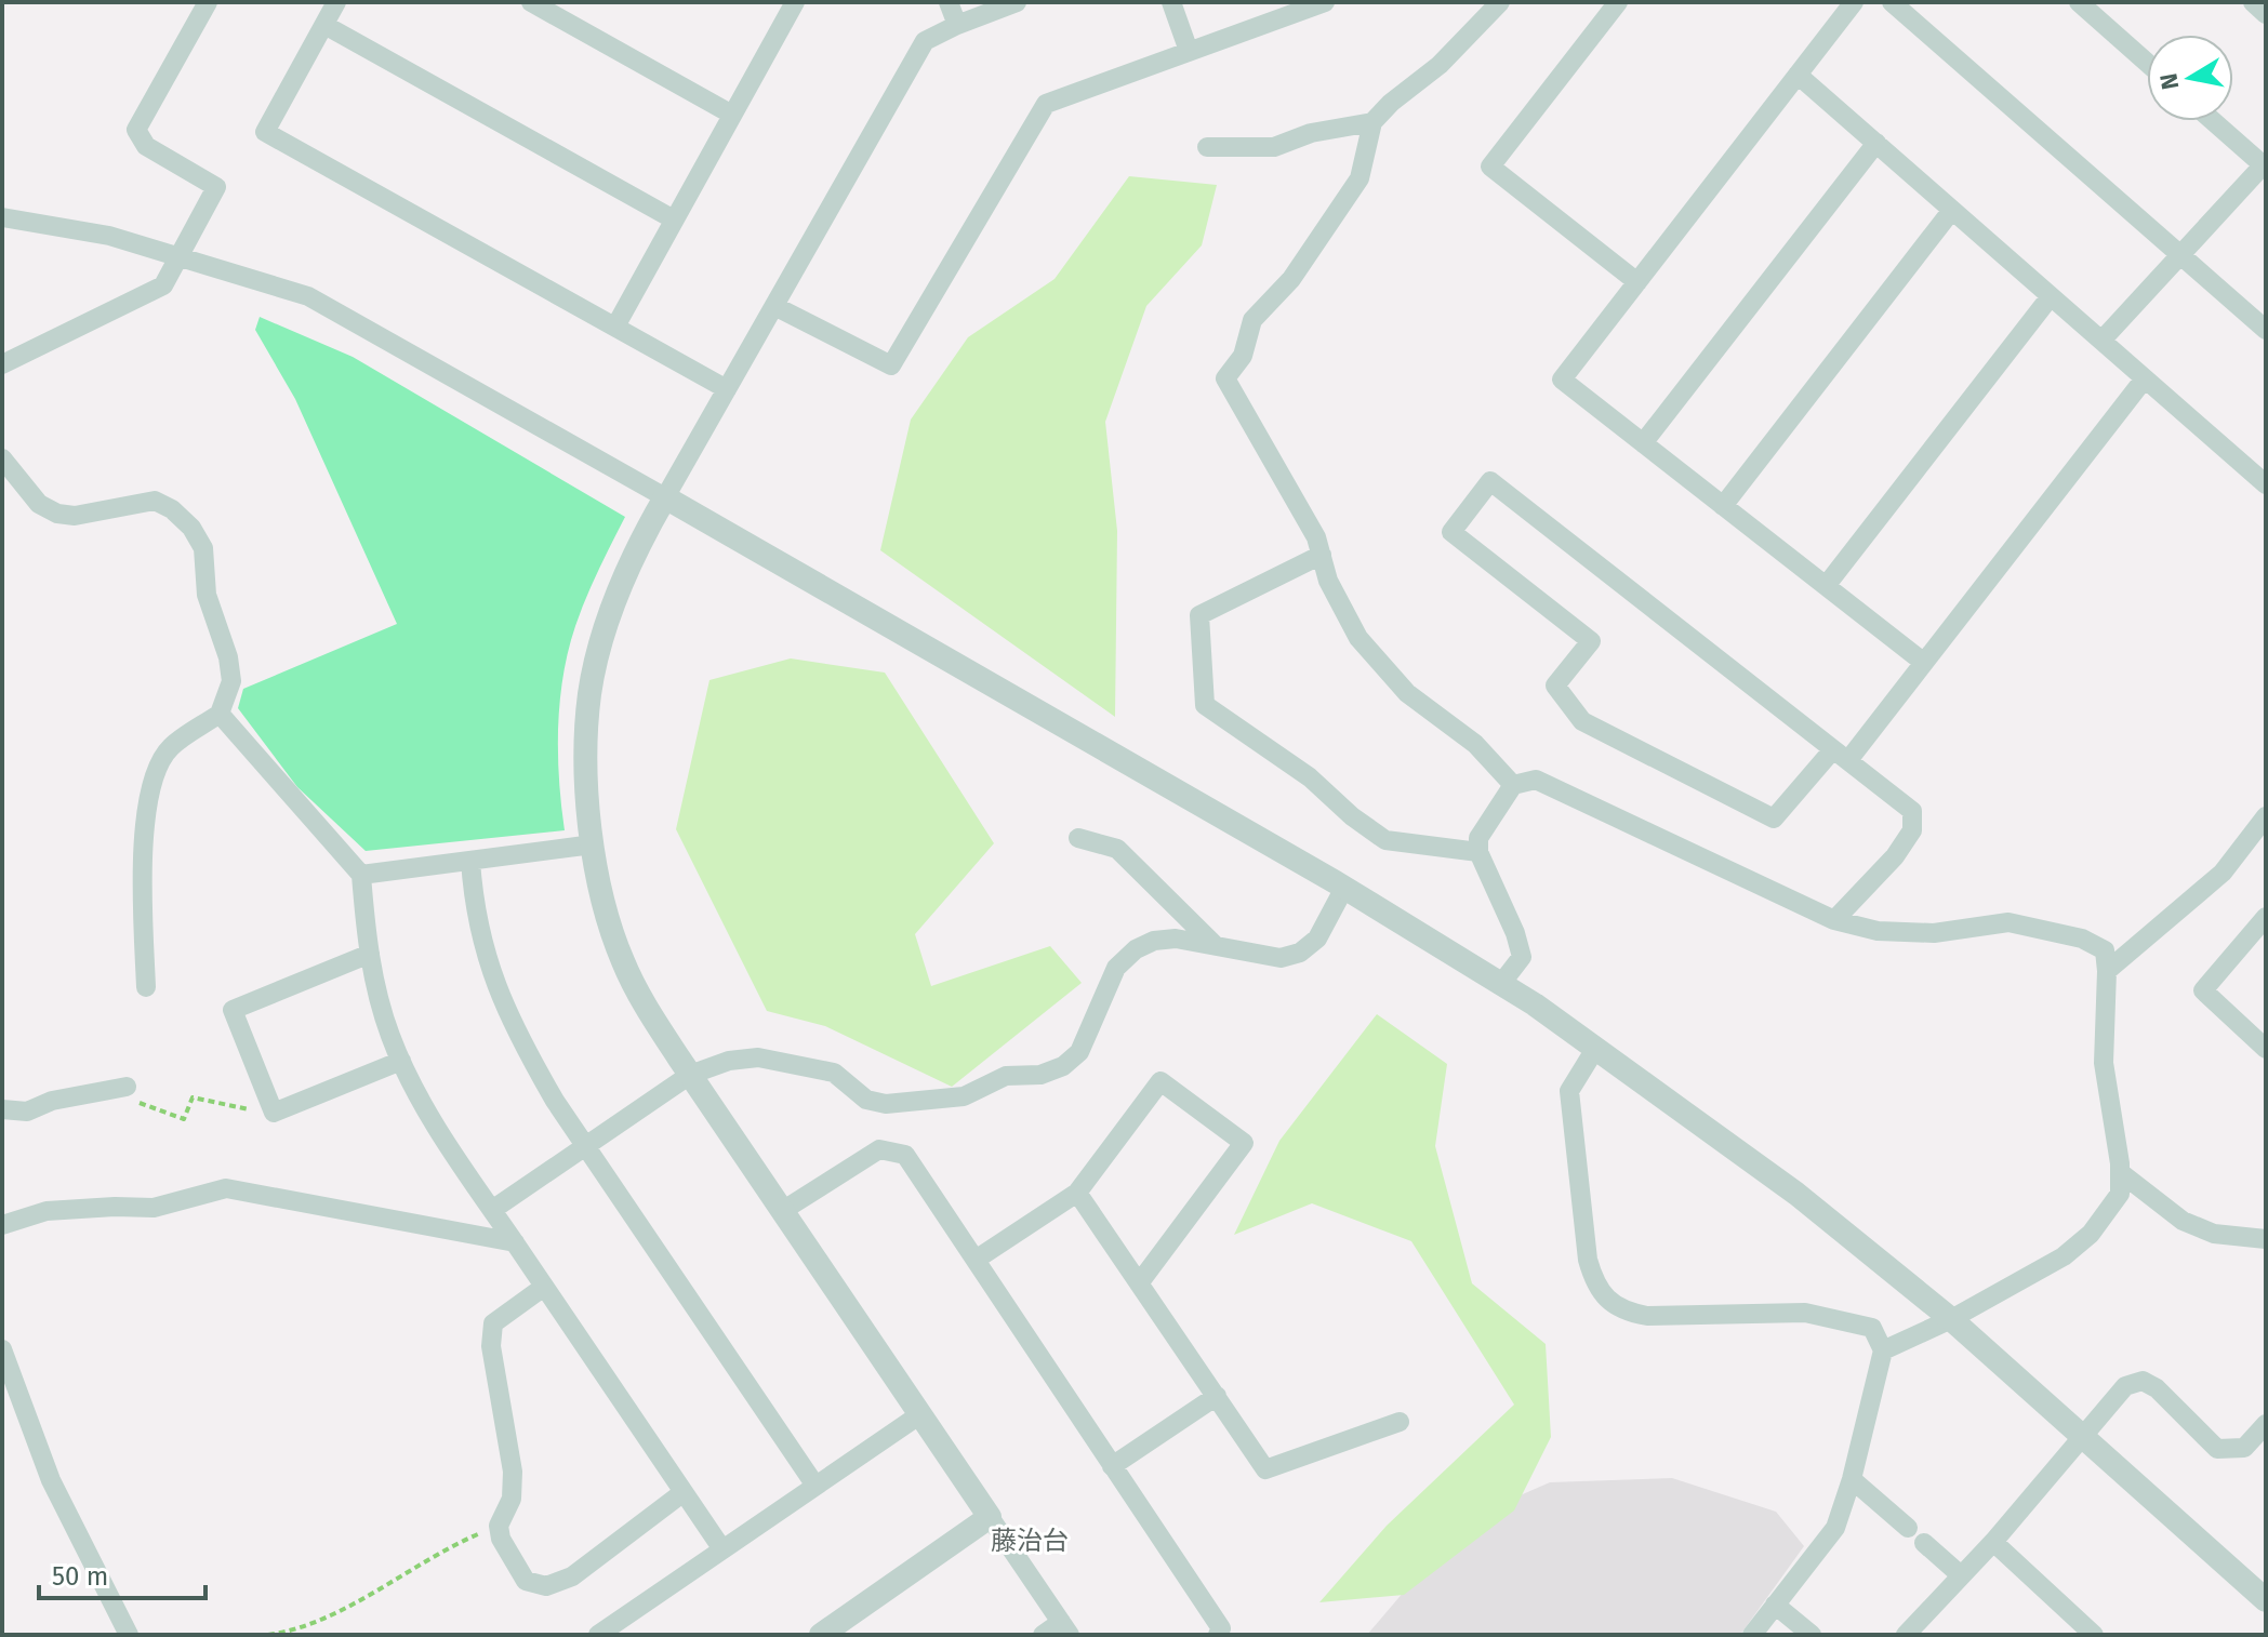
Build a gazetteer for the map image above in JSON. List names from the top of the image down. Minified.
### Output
{"districts":["藤治台"],"scale_bar":"50 m","north":"left"}
